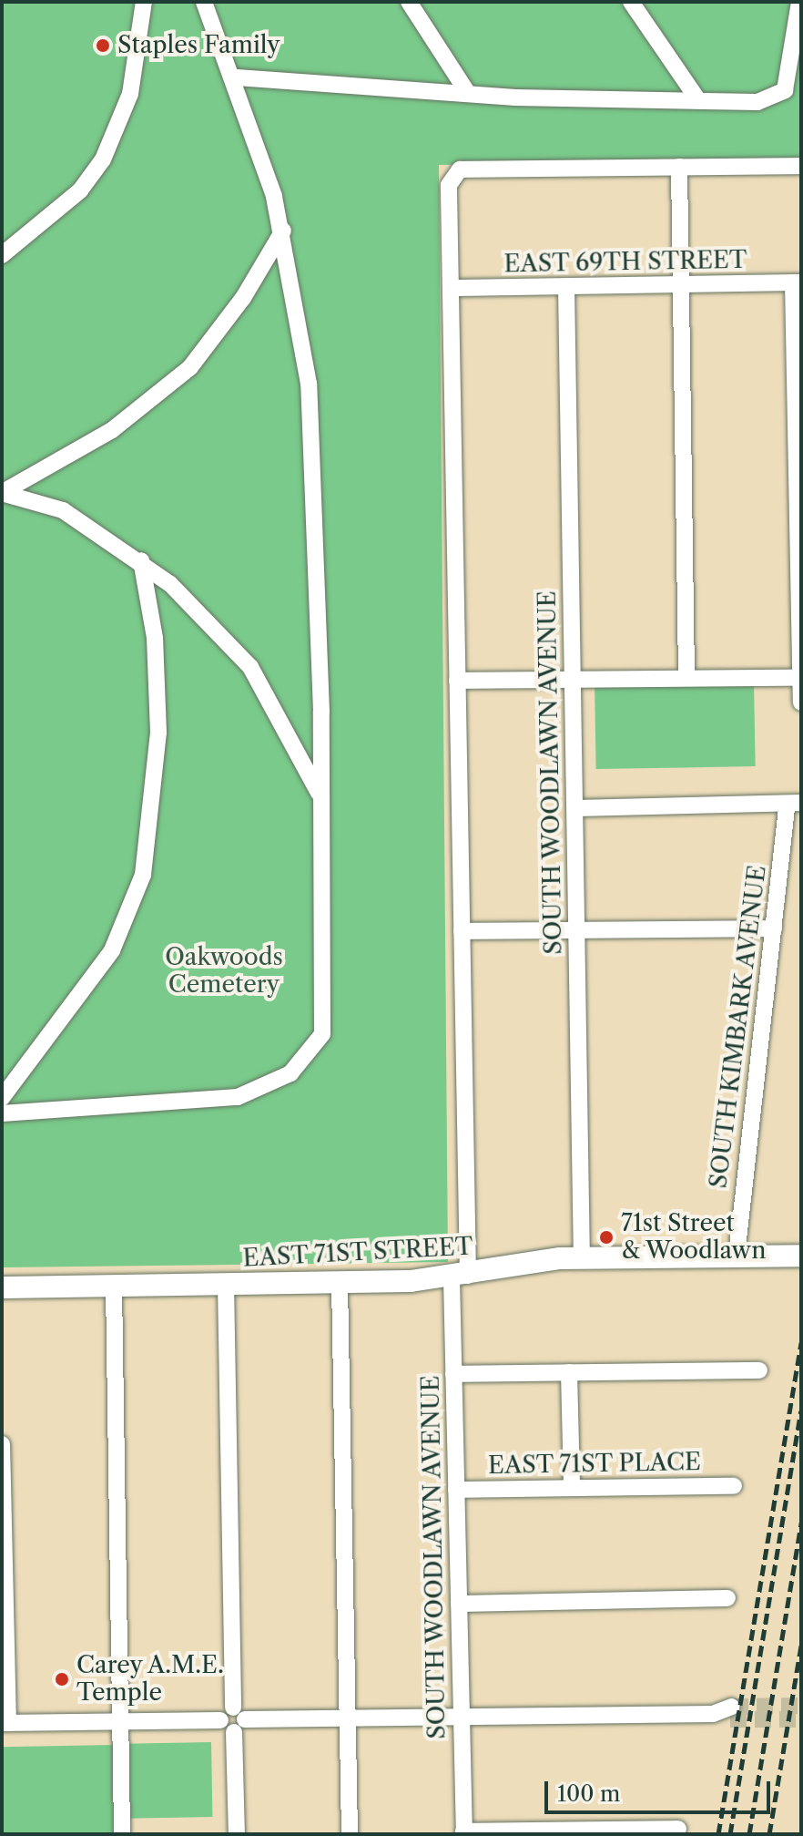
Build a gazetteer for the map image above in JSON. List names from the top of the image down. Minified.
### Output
{"streets":{"main road":["EAST 71ST STREET"],"street":["EAST 69TH STREET","SOUTH WOODLAWN AVENUE","SOUTH KIMBARK AVENUE","EAST 71ST PLACE"]},"crossings":[["EAST 69TH STREET","SOUTH WOODLAWN AVENUE"],["SOUTH WOODLAWN AVENUE","EAST 71ST STREET"],["SOUTH WOODLAWN AVENUE","EAST 71ST PLACE"],["SOUTH KIMBARK AVENUE","EAST 71ST STREET"]],"parks":["Oakwoods Cemetery"],"places":["Staples Family","71st Street & Woodlawn","Carey A.M.E. Temple"],"scale_bar":"100 m"}
